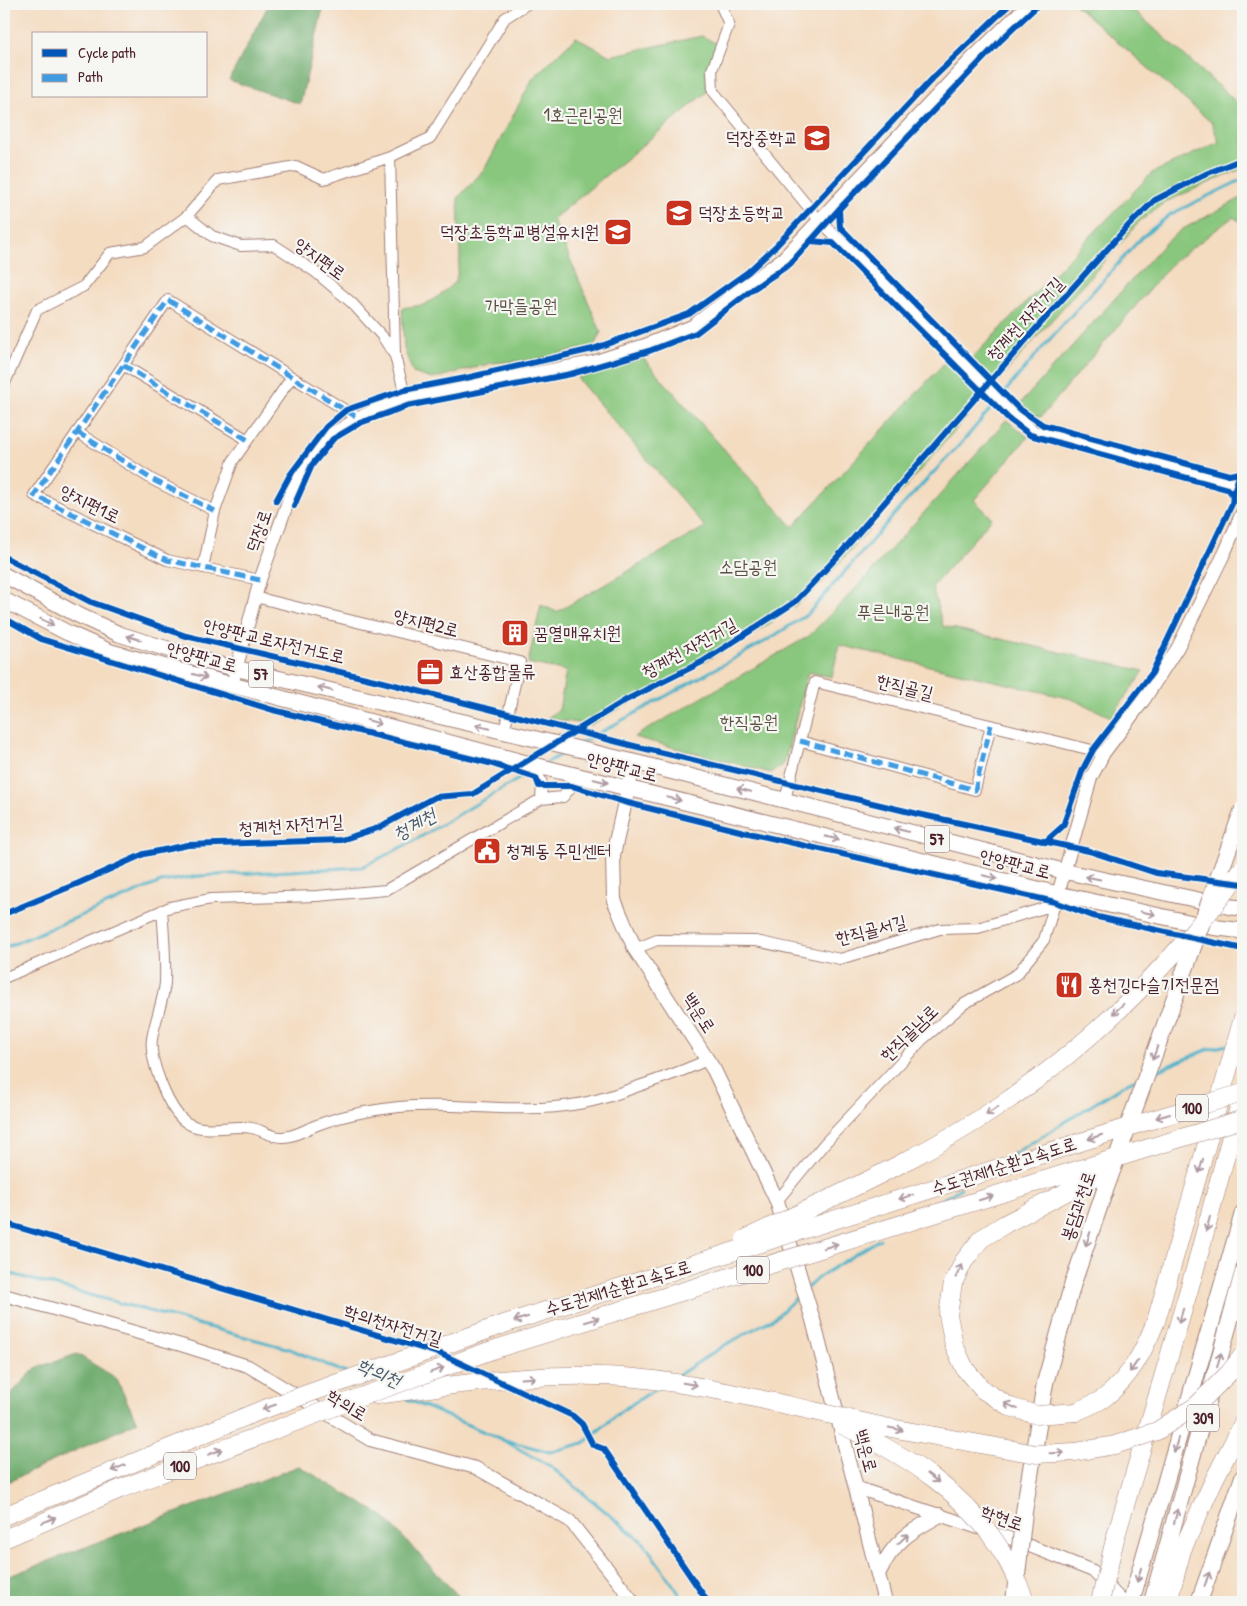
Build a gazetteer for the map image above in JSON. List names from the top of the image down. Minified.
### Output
{"streets":{"highway":["100","수도권제1순환고속도로","봉담과천로","309"],"main road":["안양판교로","57","백운로"],"street":["양지편로","양지편1로","덕장로","양지편2로","한직골길","한직골서길","한직골남로","학의로","학현로"],"cycle path":["청계천 자전거길","안양판교로자전거도로","학의천자전거길"]},"crossings":[["양지편로","덕장로"],["양지편1로","덕장로"],["덕장로","양지편2로"],["덕장로","안양판교로"],["양지편2로","안양판교로"],["안양판교로","한직골길"],["안양판교로","한직골서길"],["안양판교로","백운로"],["안양판교로","한직골남로"],["한직골서길","백운로"],["한직골서길","한직골남로"],["백운로","한직골남로"],["백운로","학현로"]],"water":["청계천","학의천"],"parks":["1호근린공원","가막들공원","소담공원","푸른내공원","한직공원"],"places":{"school or university":["덕장중학교","덕장초등학교","덕장초등학교병설유치원"],"building":["꿈열매유치원"],"office":["효산종합물류"],"public building":["청계동 주민센터"],"restaurant":["홍천깅다슬기전문점"]},"legend":["Cycle path","Path"]}
